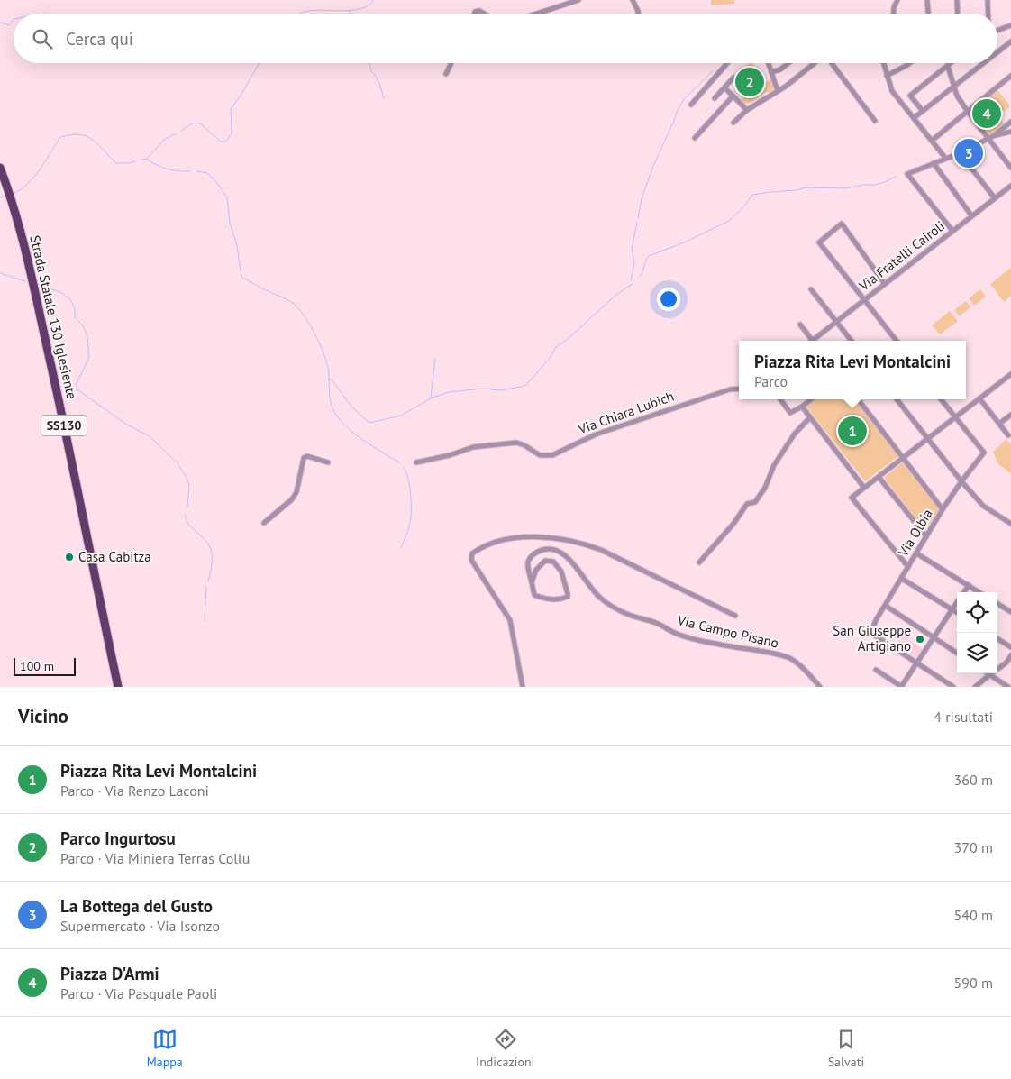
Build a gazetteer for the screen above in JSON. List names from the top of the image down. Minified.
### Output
{"streets":{"highway":["Strada Statale 130 Iglesiente","SS130"],"street":["Via Fratelli Cairoli","Via Chiara Lubich","Via Olbia","Via Campo Pisano"]},"places":["Casa Cabitza","San Giuseppe Artigiano"],"scale_bar":"100 m","page":{"search":"Cerca qui","pins":["2","4","3","1"],"popup":["Piazza Rita Levi Montalcini","Parco"],"scale":"100 m","heading":["Vicino","4 risultati"],"list":[{"mark":"1","name":"Piazza Rita Levi Montalcini","note":"Parco · Via Renzo Laconi","value":"360 m"},{"mark":"2","name":"Parco Ingurtosu","note":"Parco · Via Miniera Terras Collu","value":"370 m"},{"mark":"3","name":"La Bottega del Gusto","note":"Supermercato · Via Isonzo","value":"540 m"},{"mark":"4","name":"Piazza D'Armi","note":"Parco · Via Pasquale Paoli","value":"590 m"}],"nav":["Mappa","Indicazioni","Salvati"]}}
